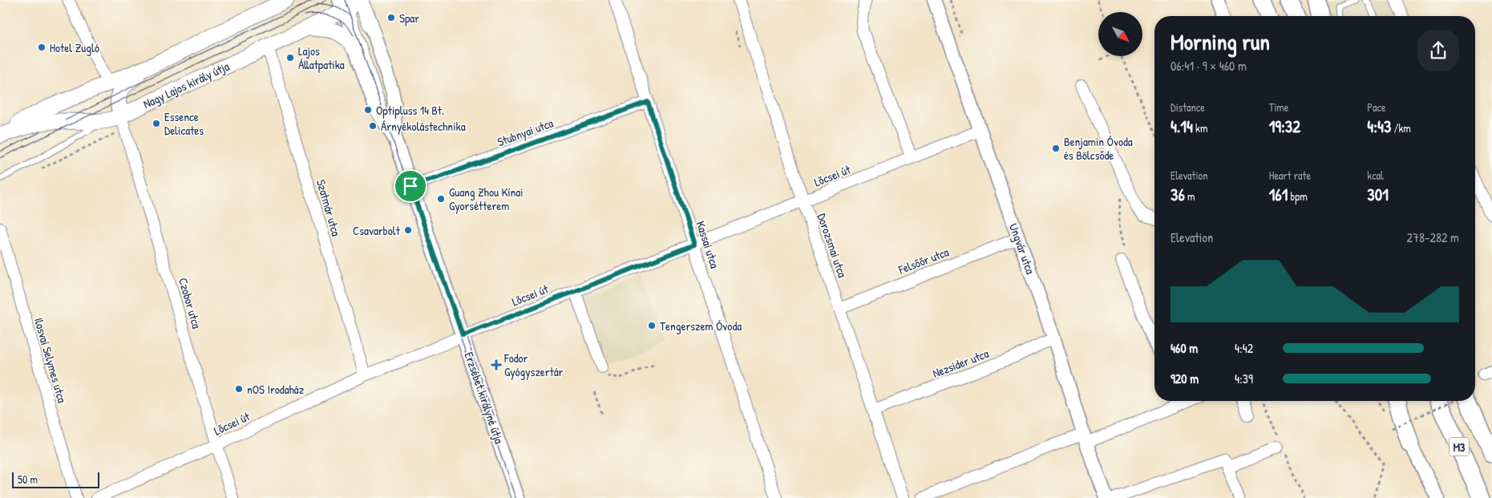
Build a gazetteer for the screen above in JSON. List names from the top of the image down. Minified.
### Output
{"streets":{"main road":["Nagy Lajos király útja","M3"],"street":["Stubnyai utca","Lőcsei út","Szatmár utca","Kassai utca","Dorozsmai utca","Ungvár utca","Felsőőr utca","Czobor utca","Ilosvai Selymes utca","Nezsider utca","Erzsébet királyné útja"]},"crossings":[["Nagy Lajos király útja","Szatmár utca"],["Nagy Lajos király útja","Czobor utca"],["Nagy Lajos király útja","Erzsébet királyné útja"],["Stubnyai utca","Kassai utca"],["Stubnyai utca","Erzsébet királyné útja"],["Lőcsei út","Szatmár utca"],["Lőcsei út","Kassai utca"],["Lőcsei út","Dorozsmai utca"],["Lőcsei út","Ungvár utca"],["Lőcsei út","Czobor utca"],["Lőcsei út","Erzsébet királyné útja"],["Dorozsmai utca","Felsőőr utca"],["Dorozsmai utca","Nezsider utca"],["Ungvár utca","Felsőőr utca"],["Ungvár utca","Nezsider utca"]],"places":{"other":["Spar","Hotel Zugló","Lajos Állatpatika","Optipluss 14 Bt.","Essence Delicates","Árnyékolástechnika","Benjamin Óvoda és Bölcsőde","Guang Zhou Kínai Gyorsétterem","Csavarbolt","Tengerszem Óvoda","nOS Irodaház"],"health":["Fodor Gyógyszertár"]},"scale_bar":"50 m","north":"bottom right","page":{"heading":["Morning run","06:41 · 9 × 460 m"],"stats":[["Distance","4.14 km"],["Time","19:32"],["Pace","4:43 /km"],["Elevation","36 m"],["Heart rate","161 bpm"],["kcal","301"]],"chart":["Elevation","278–282 m"],"list":[{"name":"460 m","note":"4:42"},{"name":"920 m","note":"4:39"}],"scale":"50 m"}}
